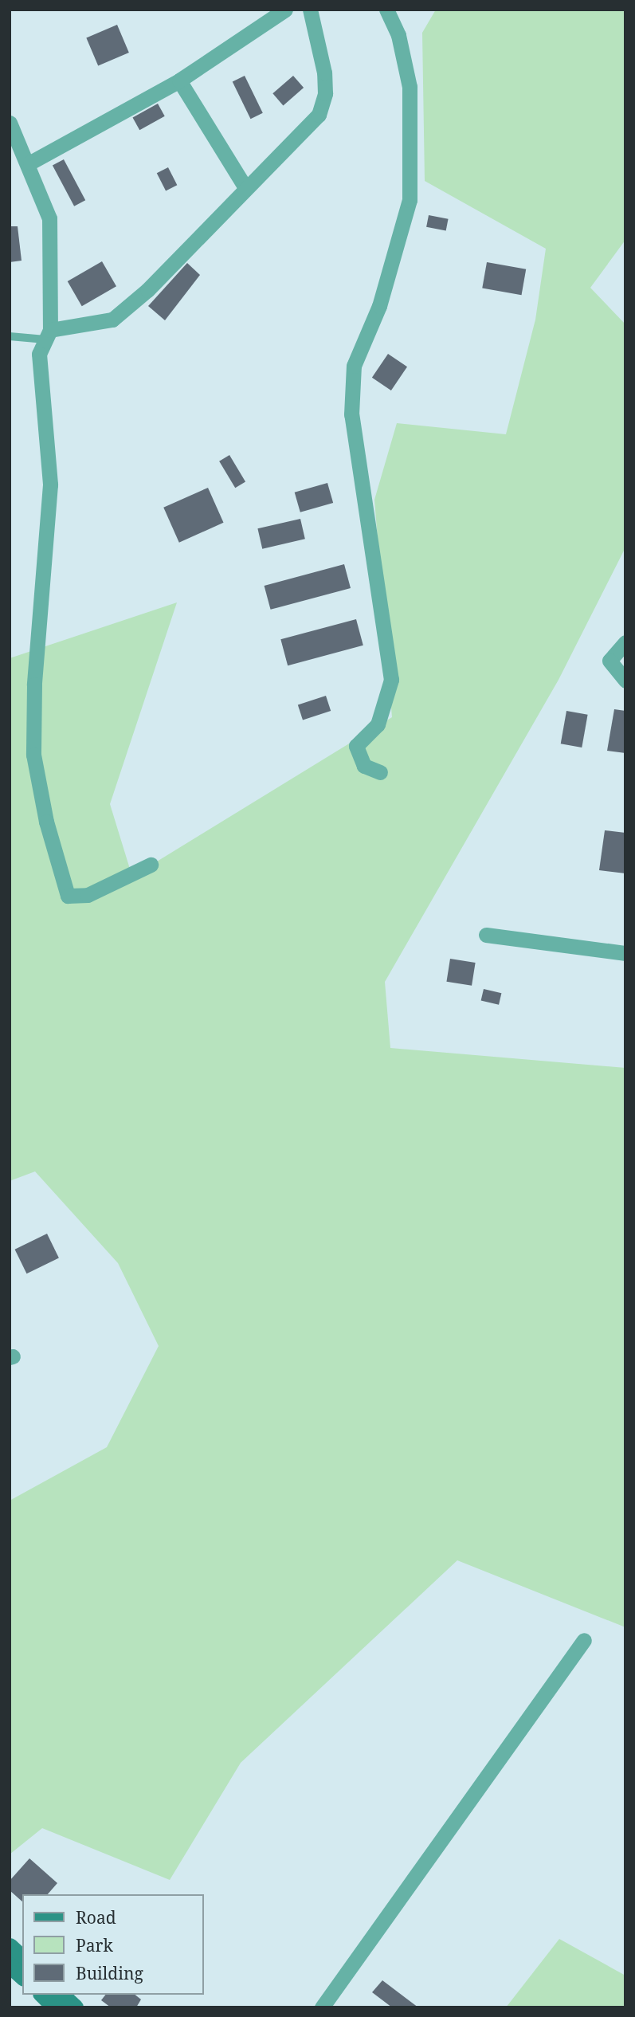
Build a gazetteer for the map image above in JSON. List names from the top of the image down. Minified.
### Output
{"legend":["Road","Park","Building"]}
